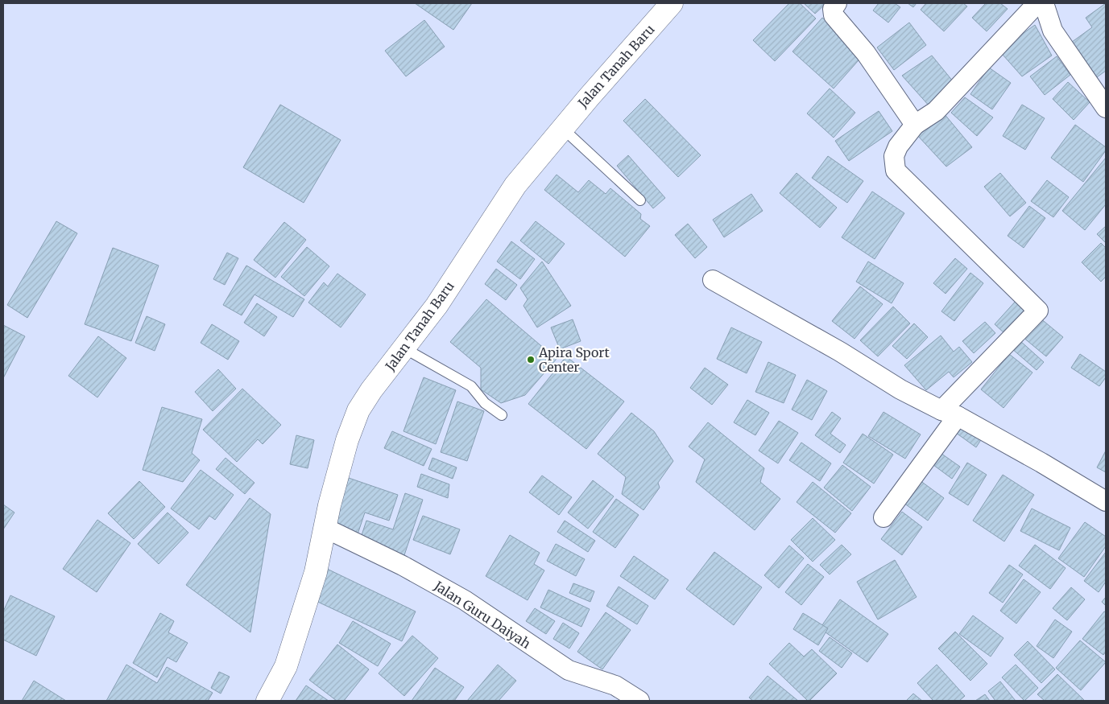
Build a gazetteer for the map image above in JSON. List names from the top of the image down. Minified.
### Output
{"streets":{"main road":["Jalan Tanah Baru"],"street":["Jalan Guru Daiyah"]},"crossings":[["Jalan Tanah Baru","Jalan Guru Daiyah"]],"places":["Apira Sport Center"]}
